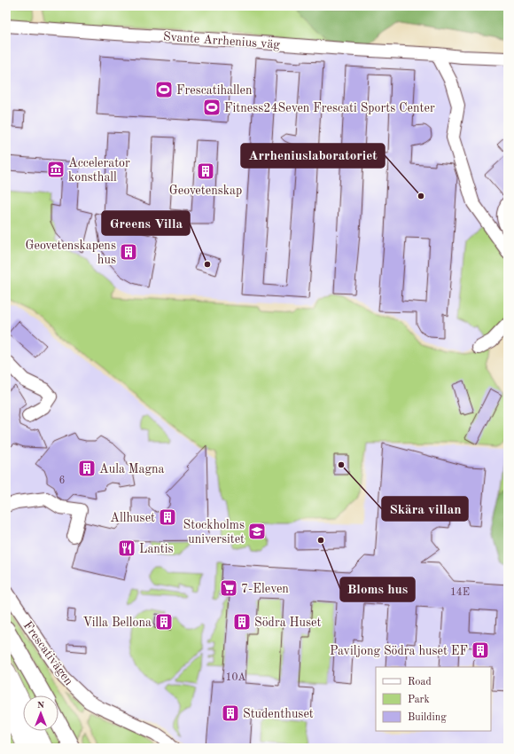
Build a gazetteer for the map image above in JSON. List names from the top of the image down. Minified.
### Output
{"streets":{"street":["Svante Arrhenius väg","Frescativägen"]},"places":{"sports":["Frescatihallen","Fitness24Seven Frescati Sports Center"],"museum":["Accelerator konsthall"],"building":["Geovetenskap","Geovetenskapens hus","Aula Magna","Allhuset","Villa Bellona","Södra Huset","Paviljong Södra huset EF","Studenthuset"],"other":["Arrheniuslaboratoriet","Greens Villa","Skära villan","Bloms hus"],"school or university":["Stockholms universitet"],"restaurant":["Lantis"],"supermarket":["7-Eleven"]},"house_numbers":["6","14E","10A"],"legend":["Road","Park","Building"],"north":"top"}
